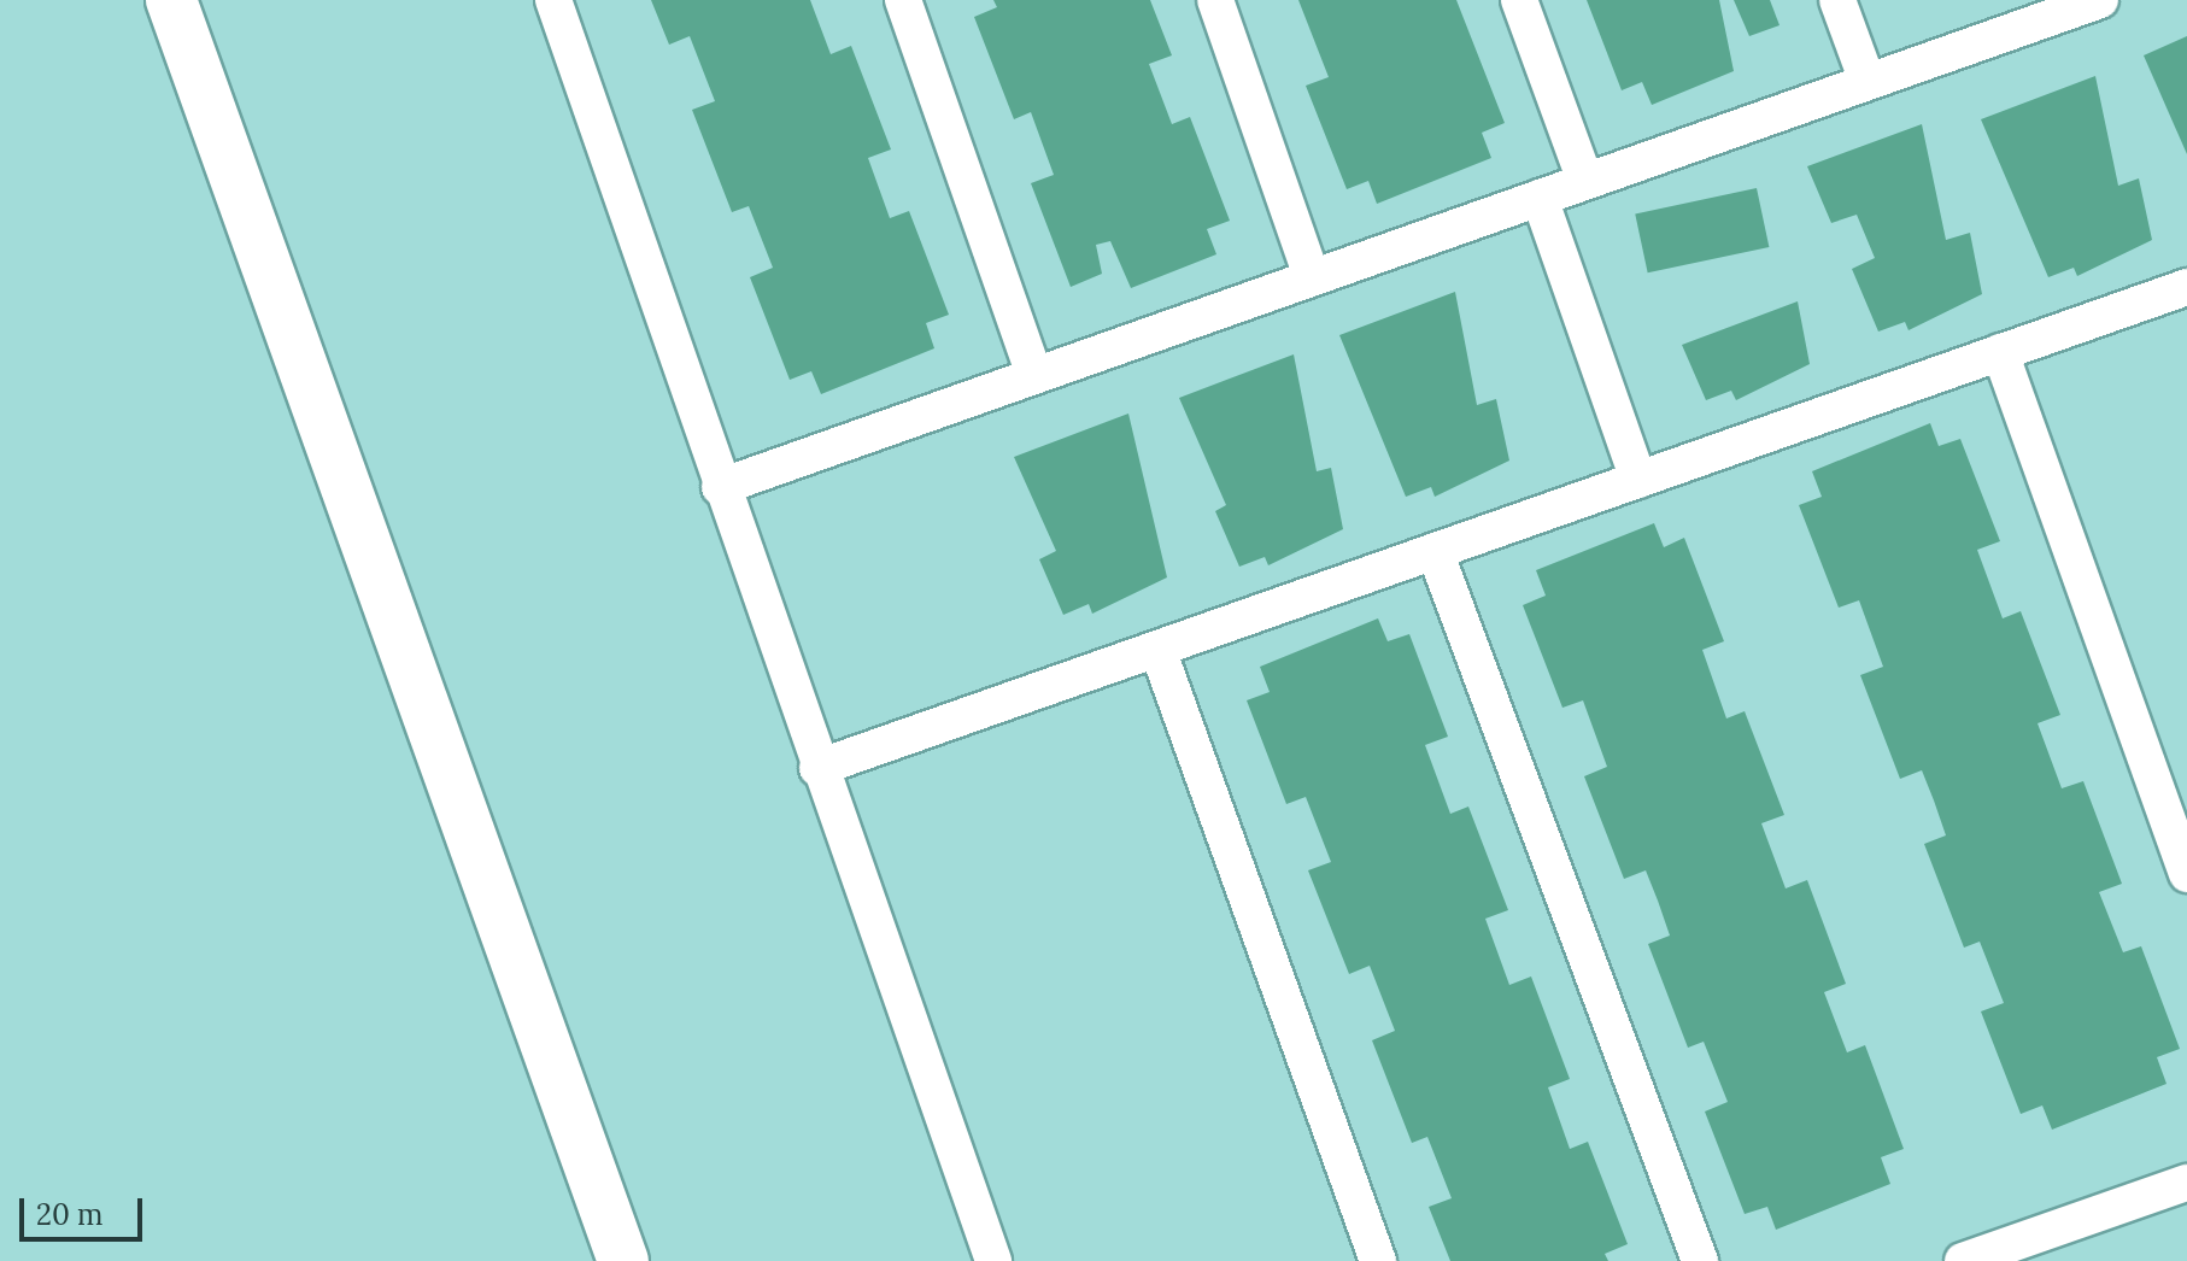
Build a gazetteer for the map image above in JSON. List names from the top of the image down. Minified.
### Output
{"scale_bar":"20 m"}
